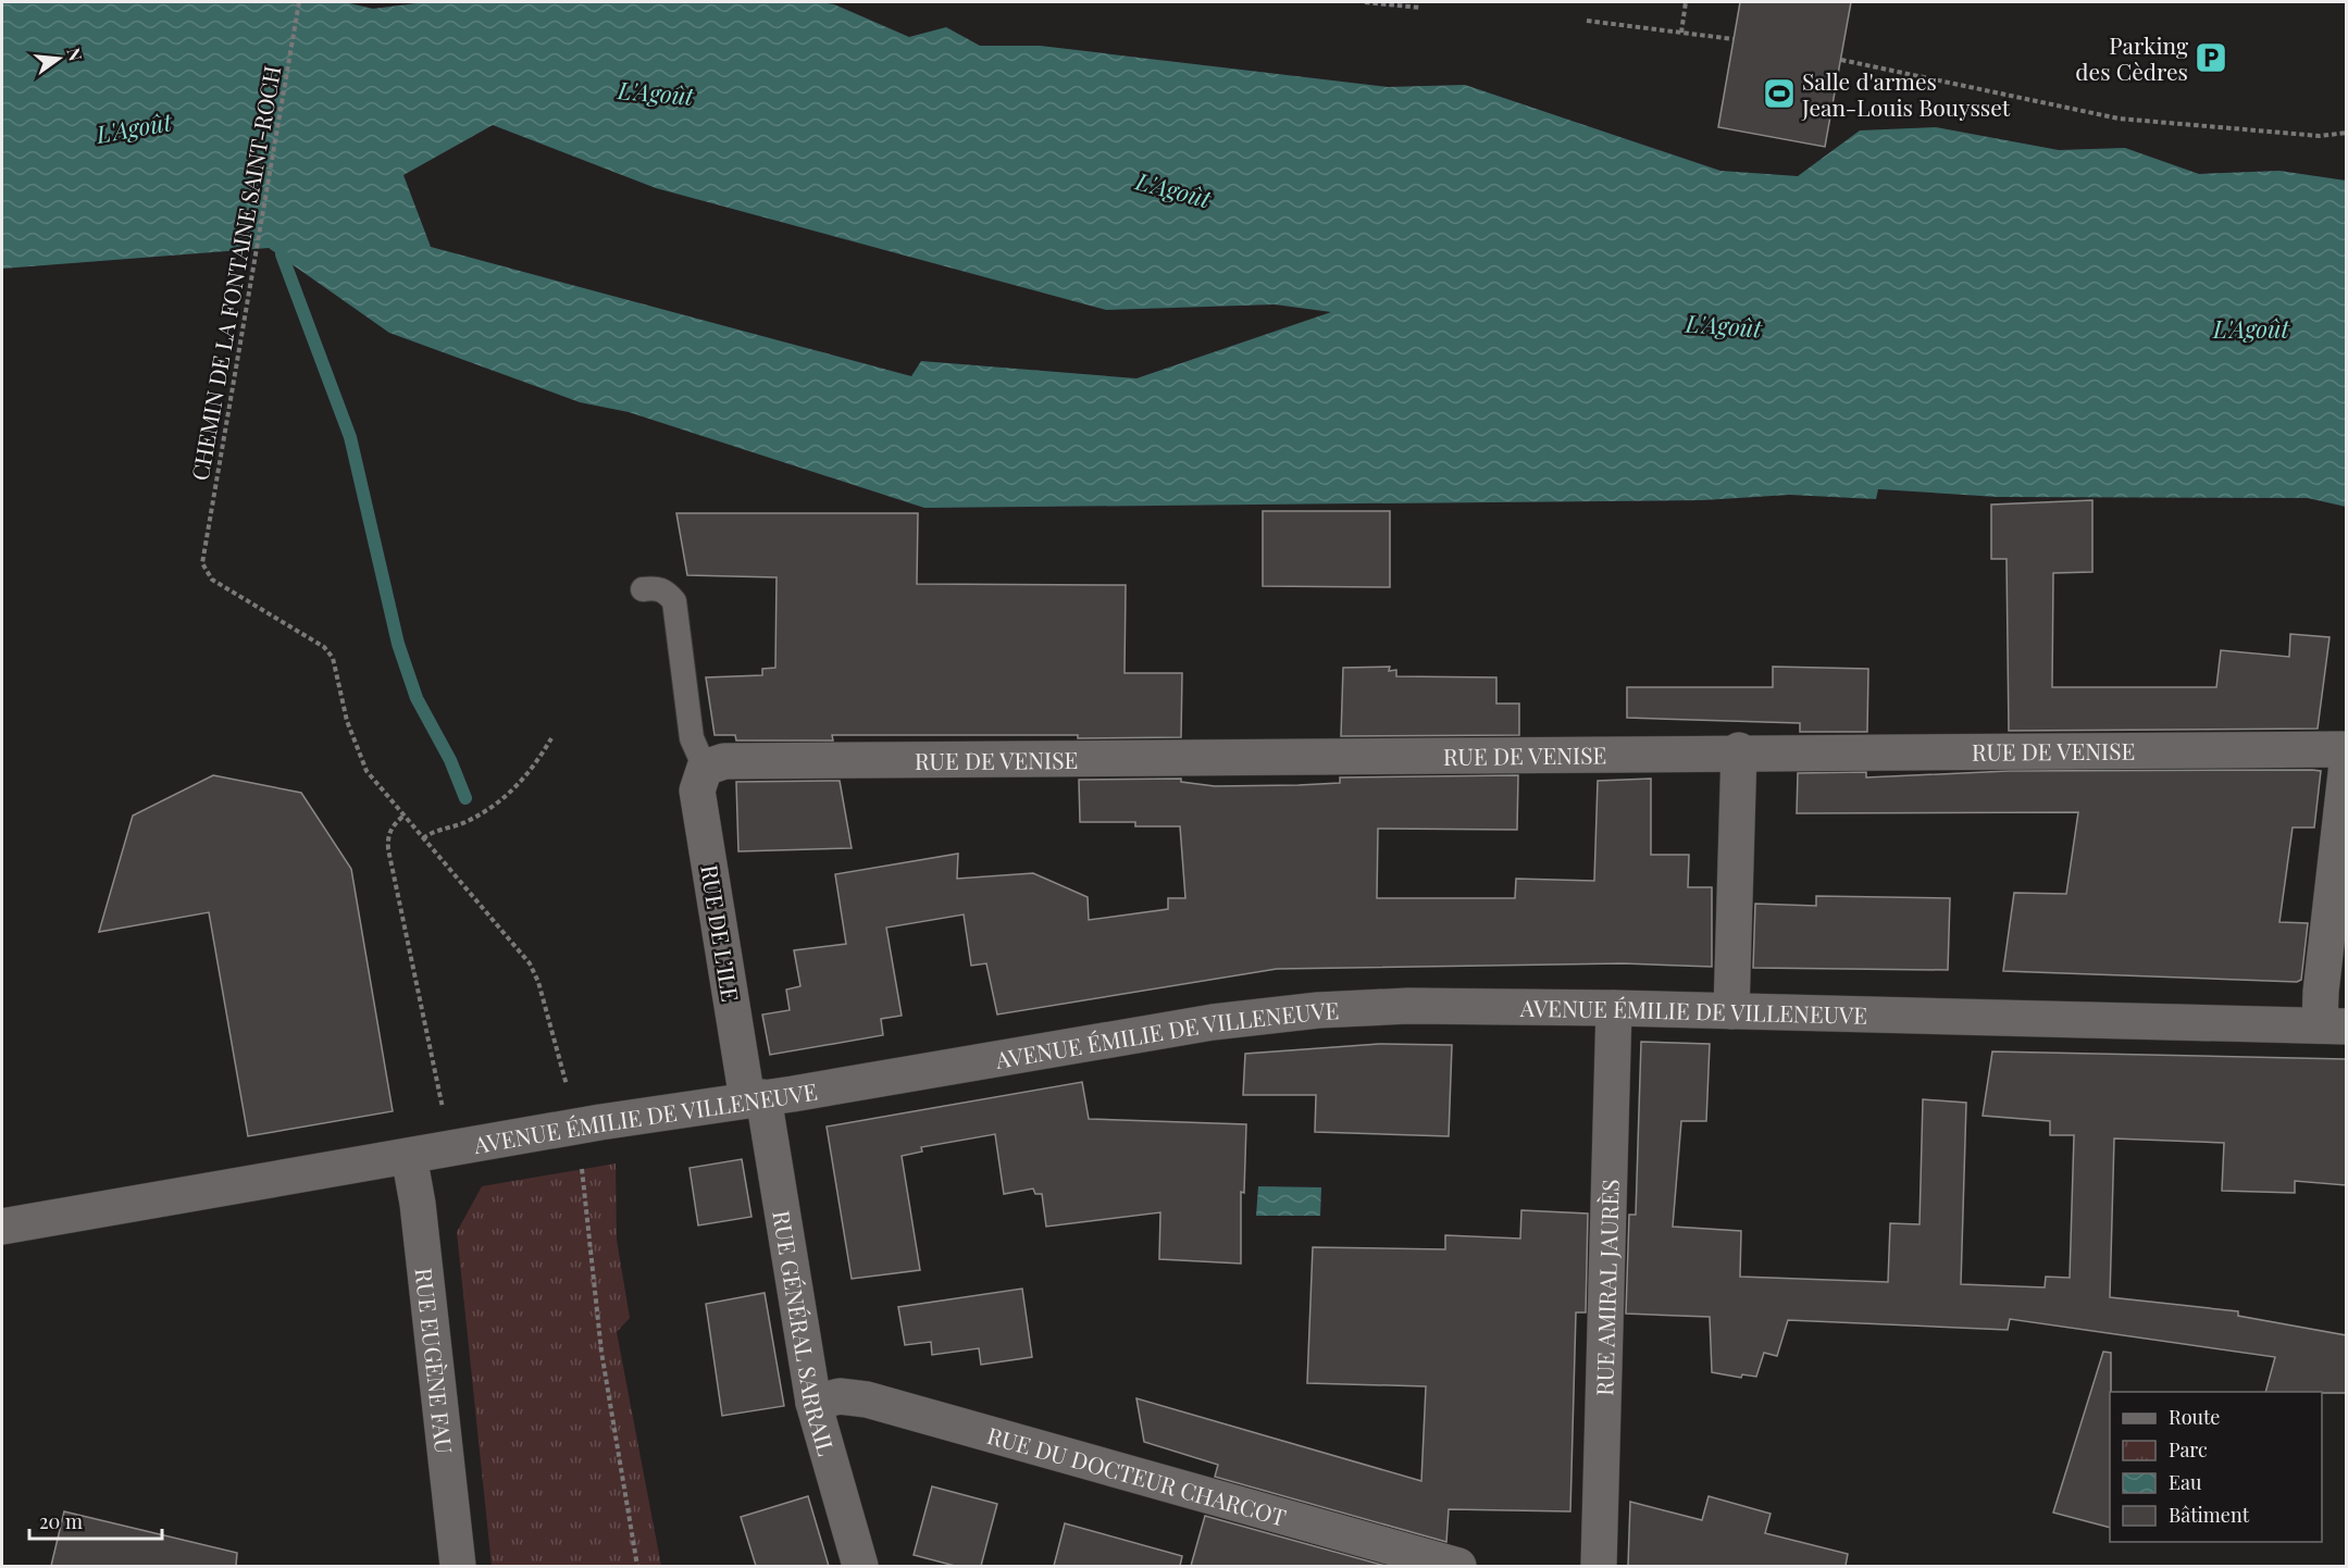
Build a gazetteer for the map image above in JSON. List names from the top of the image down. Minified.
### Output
{"streets":{"street":["RUE DE VENISE","RUE DE L’ILE","AVENUE ÉMILIE DE VILLENEUVE","RUE AMIRAL JAURÈS","RUE GÉNÉRAL SARRAIL","RUE EUGÈNE FAU","RUE DU DOCTEUR CHARCOT"],"path":["CHEMIN DE LA FONTAINE SAINT-ROCH"]},"crossings":[["RUE DE VENISE","RUE DE L’ILE"],["RUE DE L’ILE","AVENUE ÉMILIE DE VILLENEUVE"],["RUE DE L’ILE","RUE GÉNÉRAL SARRAIL"],["AVENUE ÉMILIE DE VILLENEUVE","RUE AMIRAL JAURÈS"],["AVENUE ÉMILIE DE VILLENEUVE","RUE GÉNÉRAL SARRAIL"],["AVENUE ÉMILIE DE VILLENEUVE","RUE EUGÈNE FAU"],["RUE GÉNÉRAL SARRAIL","RUE DU DOCTEUR CHARCOT"]],"water":["L'Agoût"],"places":{"parking":["Parking des Cèdres"],"sports":["Salle d'armes Jean-Louis Bouysset"]},"legend":["Route","Parc","Eau","Bâtiment"],"scale_bar":"20 m","north":"right"}
